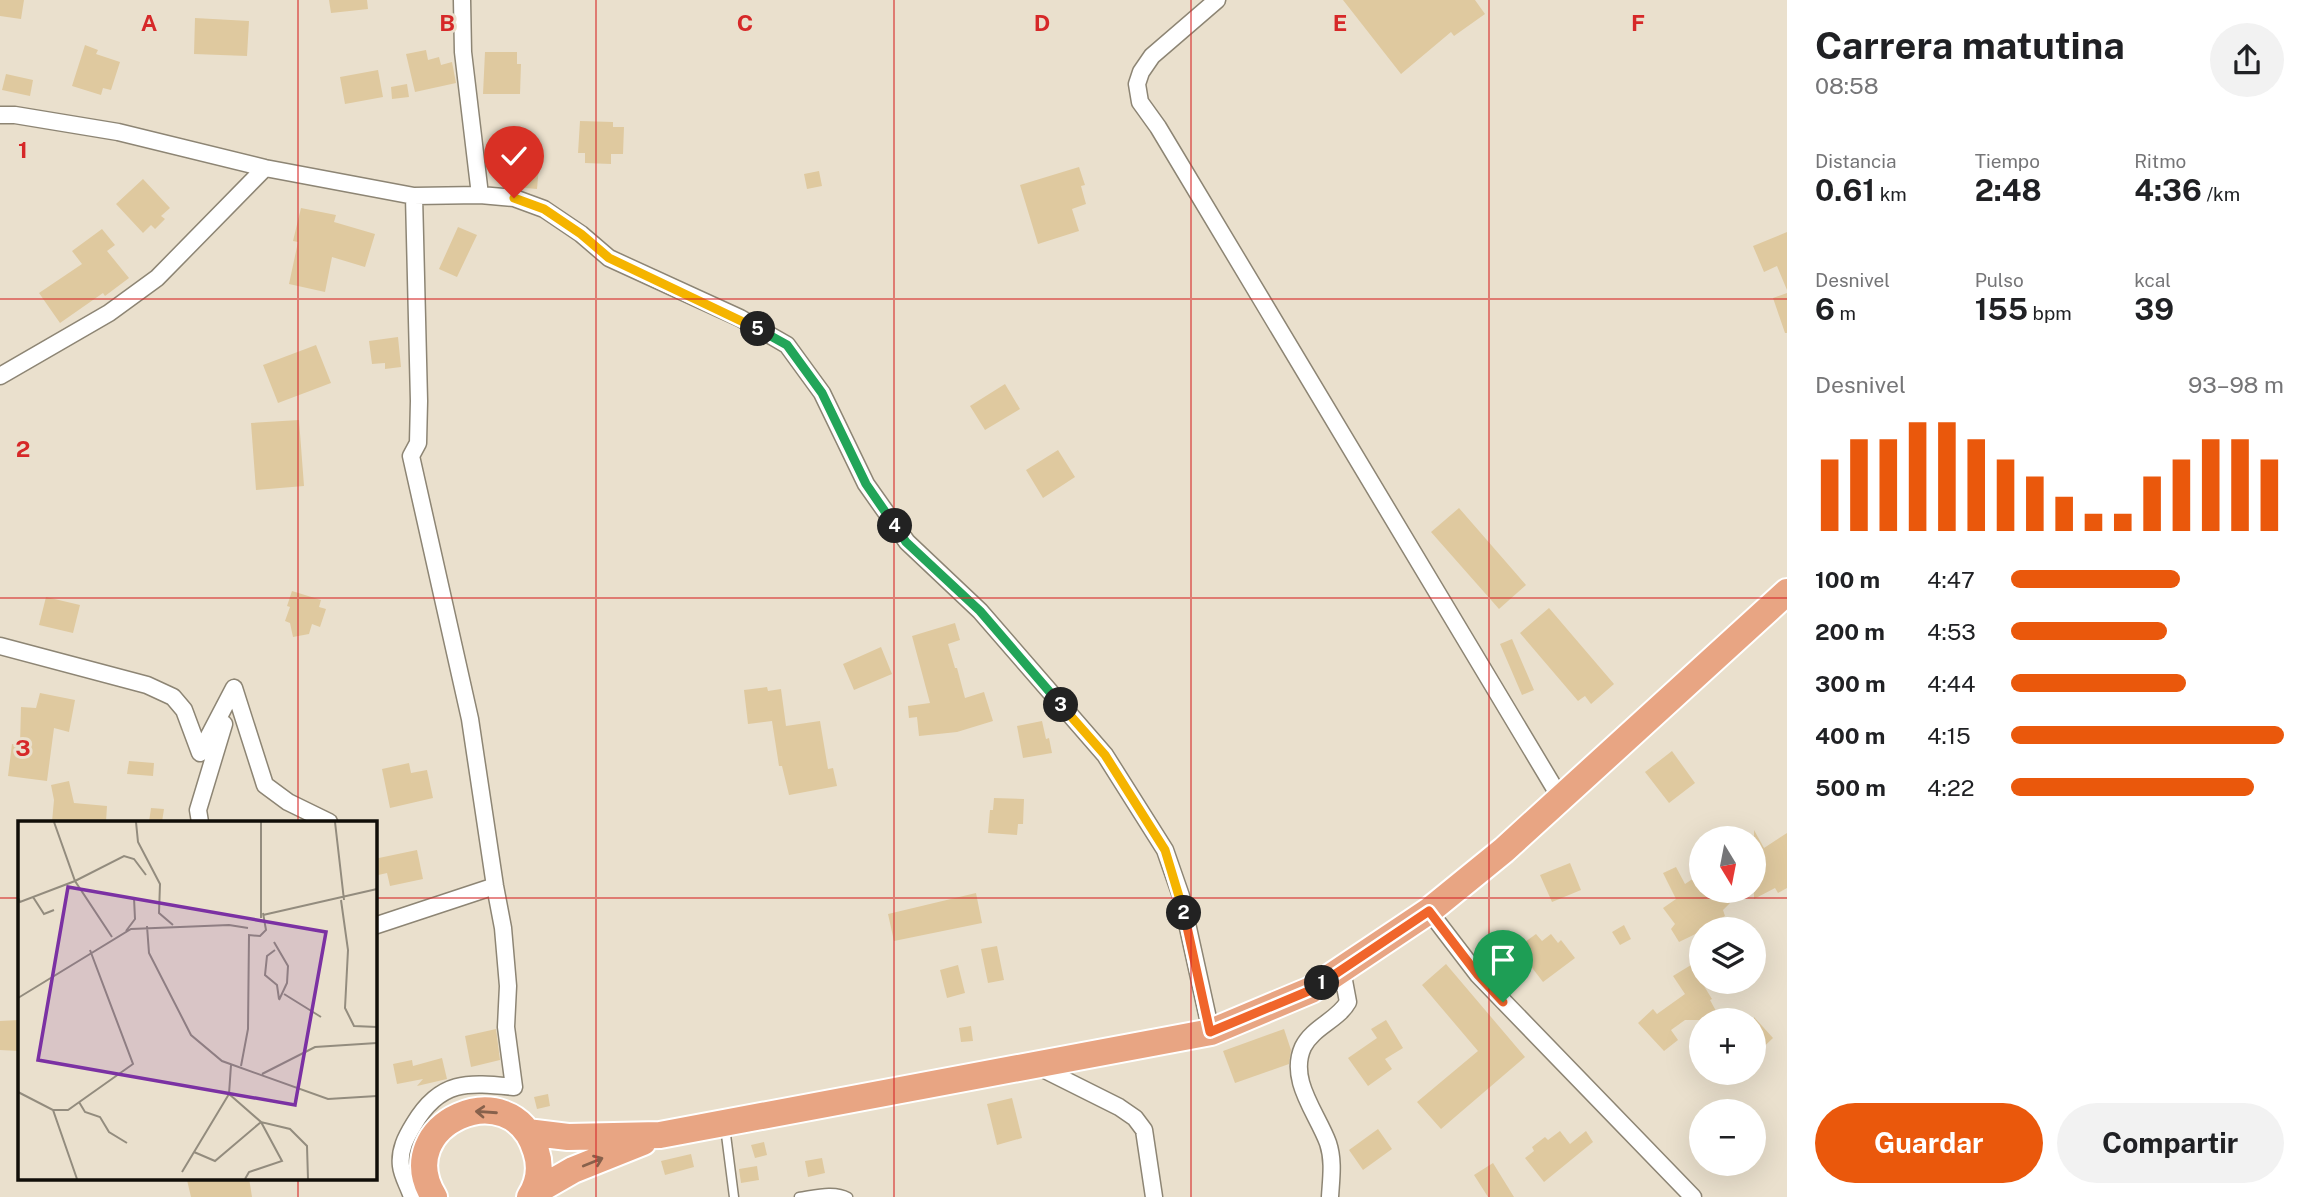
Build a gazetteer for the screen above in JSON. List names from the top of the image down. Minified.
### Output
{"north":"bottom","page":{"heading":["Carrera matutina","08:58"],"stats":[["Distancia","0.61 km"],["Tiempo","2:48"],["Ritmo","4:36 /km"],["Desnivel","6 m"],["Pulso","155 bpm"],["kcal","39"]],"pins":["5","4","3","2","1"],"chart":["Desnivel","93–98 m"],"list":[{"name":"100 m","note":"4:47"},{"name":"200 m","note":"4:53"},{"name":"300 m","note":"4:44"},{"name":"400 m","note":"4:15"},{"name":"500 m","note":"4:22"}],"map_buttons":["+","−"],"buttons":["Guardar","Compartir"]},"grid":{"columns":["A","B","C","D","E","F"],"rows":["1","2","3"]}}
